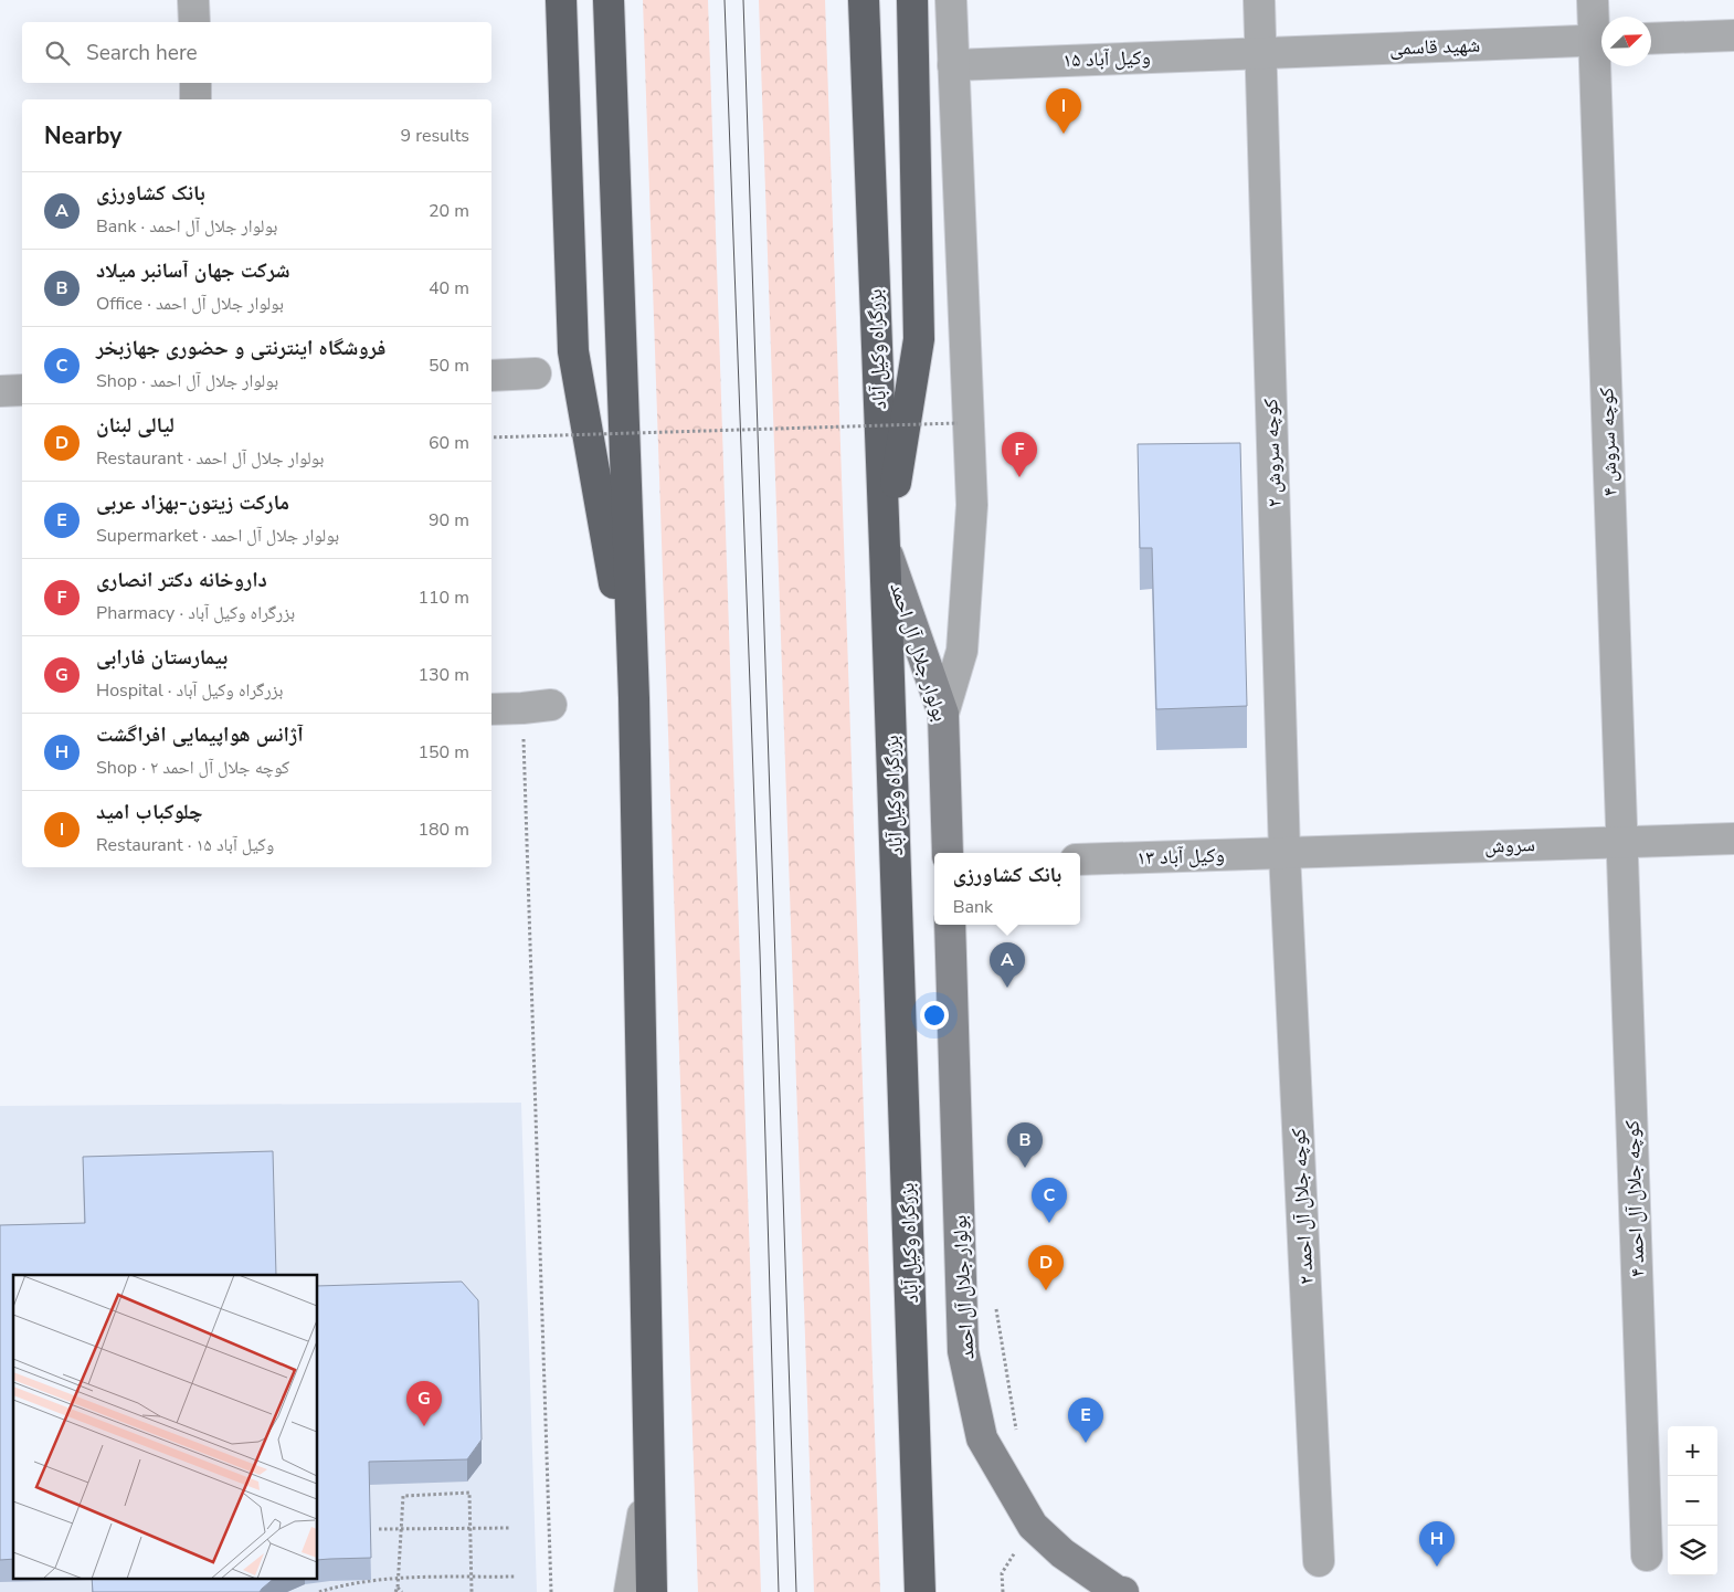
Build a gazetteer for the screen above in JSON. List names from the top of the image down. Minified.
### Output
{"streets":{"highway":["بزرگراه وکیل آباد"],"main road":["بولوار جلال آل احمد"],"street":["شهید قاسمی","۱۵ وکیل آباد","کوچه سروش ۴","کوچه سروش ۲","سروش","۱۳ وکیل آباد","کوچه جلال آل احمد ۴","کوچه جلال آل احمد ۲"]},"crossings":[["شهید قاسمی","۱۵ وکیل آباد"],["شهید قاسمی","کوچه سروش ۲"],["۱۵ وکیل آباد","کوچه سروش ۲"],["بزرگراه وکیل آباد","بولوار جلال آل احمد"],["کوچه سروش ۴","سروش"],["کوچه سروش ۴","کوچه جلال آل احمد ۴"],["کوچه سروش ۲","سروش"],["کوچه سروش ۲","۱۳ وکیل آباد"],["کوچه سروش ۲","کوچه جلال آل احمد ۲"],["سروش","۱۳ وکیل آباد"],["سروش","کوچه جلال آل احمد ۴"],["سروش","کوچه جلال آل احمد ۲"],["۱۳ وکیل آباد","کوچه جلال آل احمد ۲"]],"north":"top right","page":{"search":"Search here","pins":["I","F","A","B","C","D","G","E","H"],"heading":["Nearby","9 results"],"list":[{"mark":"A","name":"بانک کشاورزی","note":"Bank · بولوار جلال آل احمد","value":"20 m"},{"mark":"B","name":"شرکت جهان آسانبر میلاد","note":"Office · بولوار جلال آل احمد","value":"40 m"},{"mark":"C","name":"فروشگاه اینترنتی و حضوری جهازبخر","note":"Shop · بولوار جلال آل احمد","value":"50 m"},{"mark":"D","name":"لیالی لبنان","note":"Restaurant · بولوار جلال آل احمد","value":"60 m"},{"mark":"E","name":"مارکت زیتون-بهزاد عربی","note":"Supermarket · بولوار جلال آل احمد","value":"90 m"},{"mark":"F","name":"داروخانه دکتر انصاری","note":"Pharmacy · بزرگراه وکیل آباد","value":"110 m"},{"mark":"G","name":"بیمارستان فارابی","note":"Hospital · بزرگراه وکیل آباد","value":"130 m"},{"mark":"H","name":"آژانس هواپیمایی افراگشت","note":"Shop · کوچه جلال آل احمد ۲","value":"150 m"},{"mark":"I","name":"چلوکباب امید","note":"Restaurant · ۱۵ وکیل آباد","value":"180 m"}],"popup":["بانک کشاورزی","Bank"],"map_buttons":["+","−"]}}
